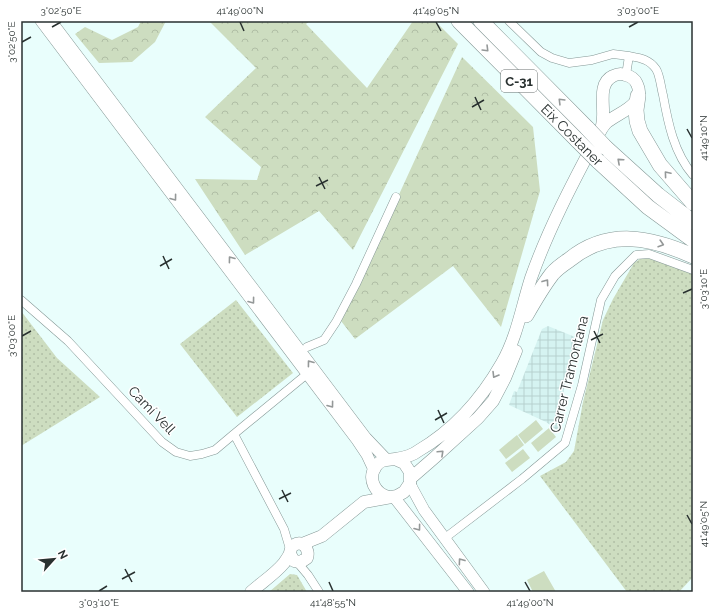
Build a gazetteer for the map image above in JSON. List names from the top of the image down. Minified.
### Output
{"streets":{"highway":["C-31","Eix Costaner"],"street":["Carrer Tramontana","Camí Vell"]},"north":"top right","coordinates":["3°02'50\"E","41°49'00\"N","41°49'05\"N","3°03'00\"E","41°49'10\"N","3°03'10\"E","41°48'55\"N"]}
